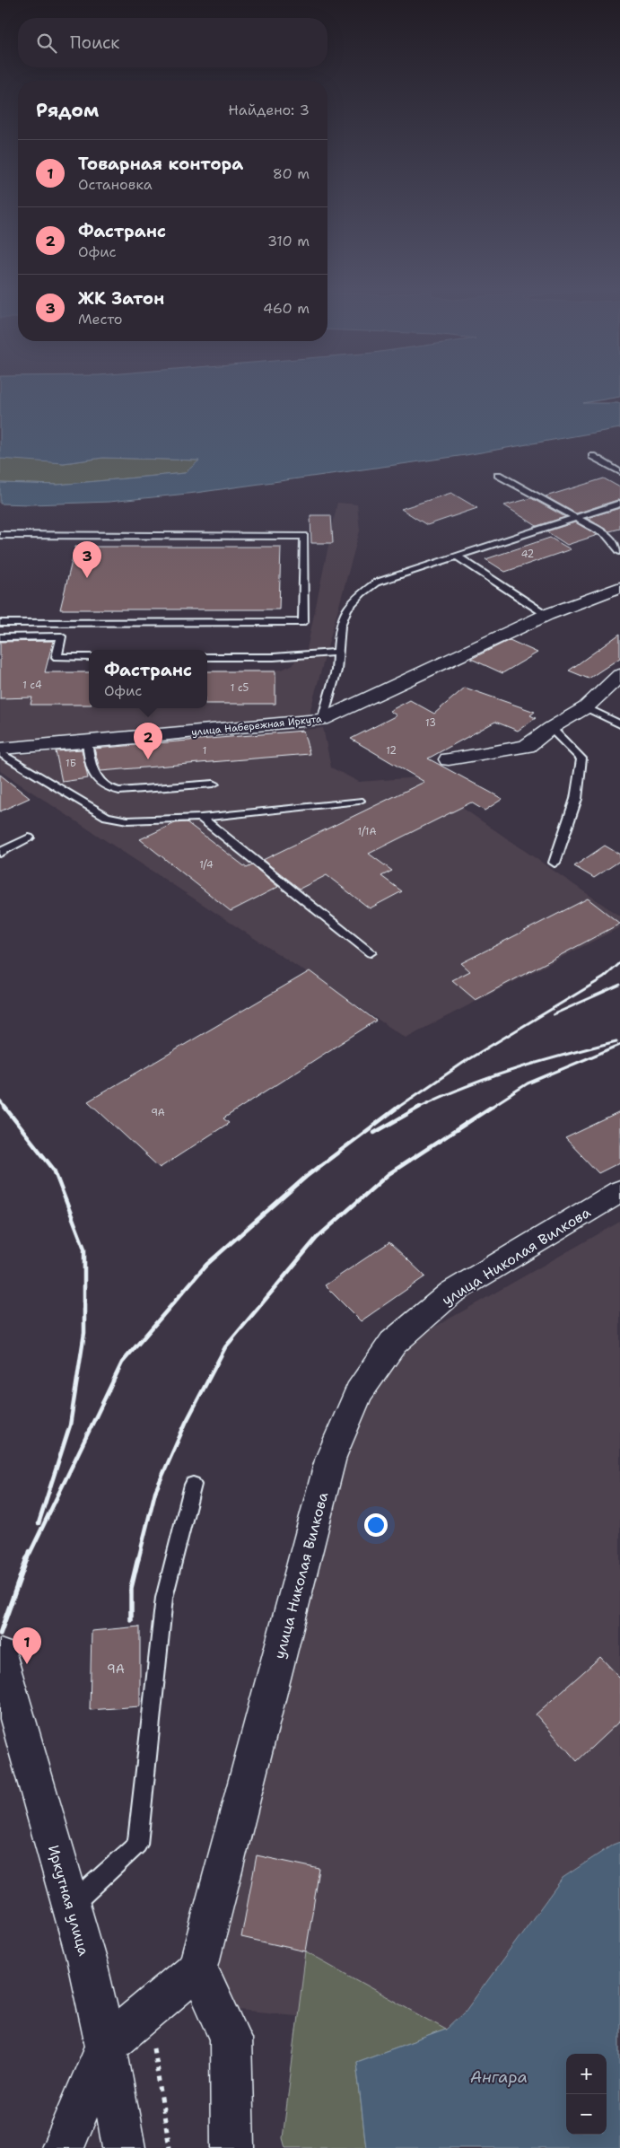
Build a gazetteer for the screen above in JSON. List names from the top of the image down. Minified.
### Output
{"streets":{"street":["улица Набережная Иркута","улица Николая Вилкова","Иркутная улица"]},"water":["Ангара"],"house_numbers":["42","1 с4","1 с5","13","1","12","1Б","1/1А","1/4","9А","9А"],"page":{"search":"Поиск","heading":["Рядом","Найдено: 3"],"list":[{"mark":"1","name":"Товарная контора","note":"Остановка","value":"80 m"},{"mark":"2","name":"Фастранс","note":"Офис","value":"310 m"},{"mark":"3","name":"ЖК Затон","note":"Место","value":"460 m"}],"pins":["3","2","1"],"popup":["Фастранс","Офис"],"map_buttons":["+","−"]}}
